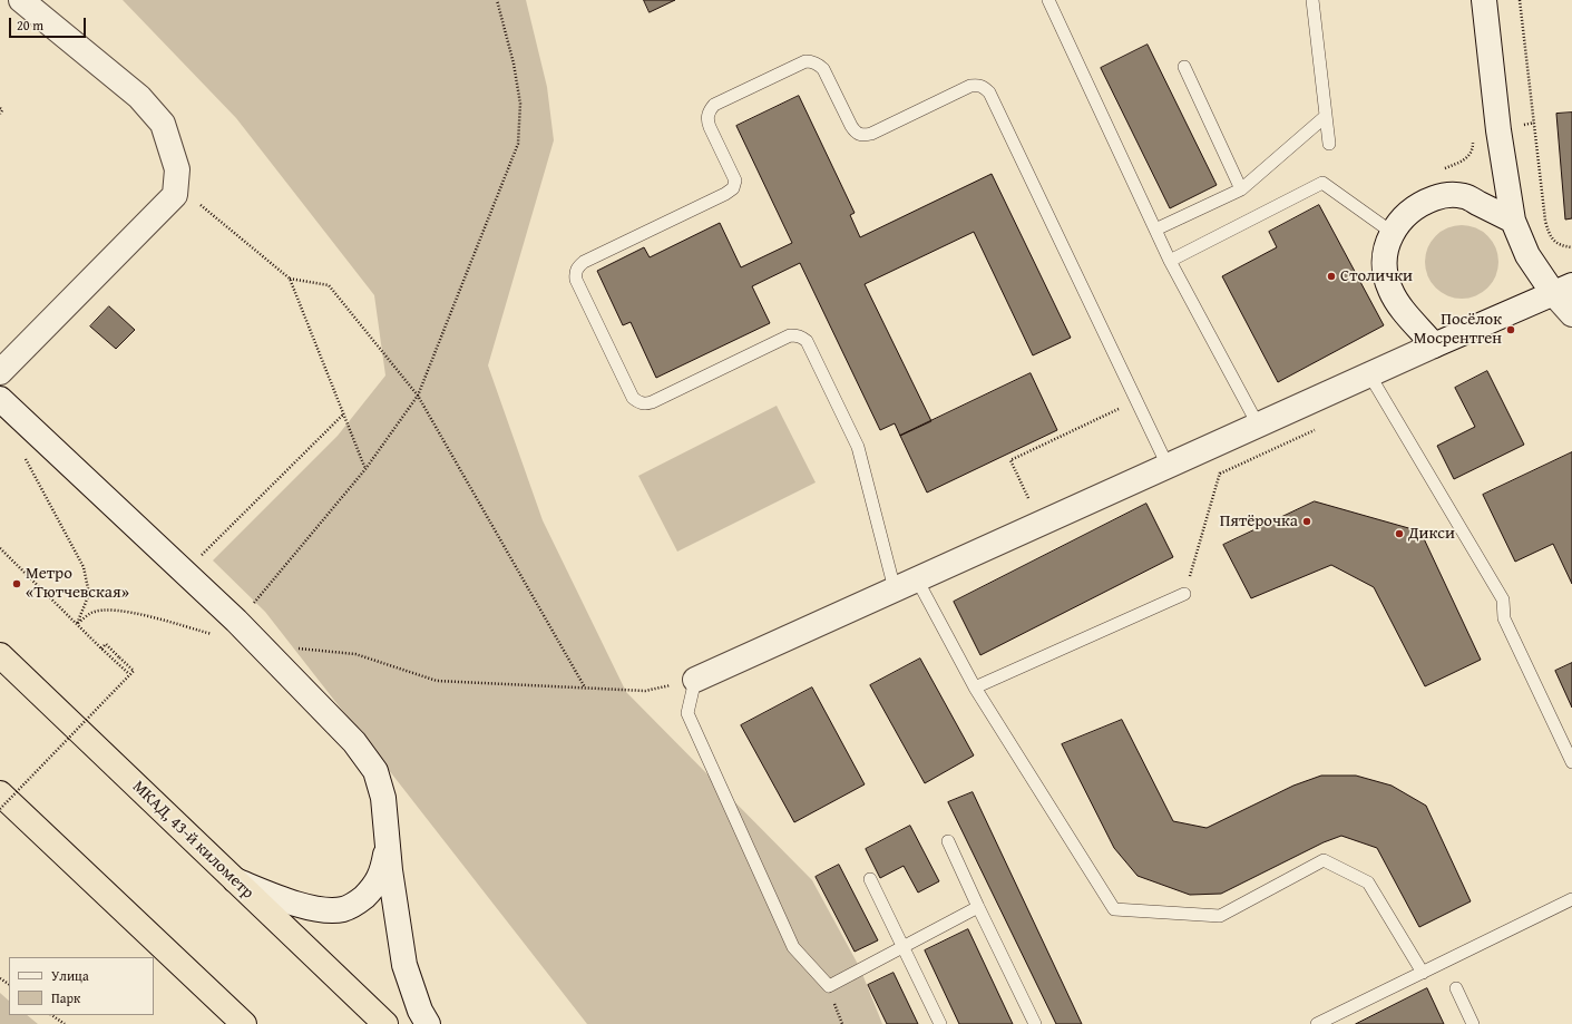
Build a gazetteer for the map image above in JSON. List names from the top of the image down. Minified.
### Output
{"streets":{"highway":["МКАД, 43-й километр"]},"places":["Столички","Посёлок Мосрентген","Пятёрочка","Дикси","Метро «Тютчевская»"],"legend":["Улица","Парк"],"scale_bar":"20 m"}
